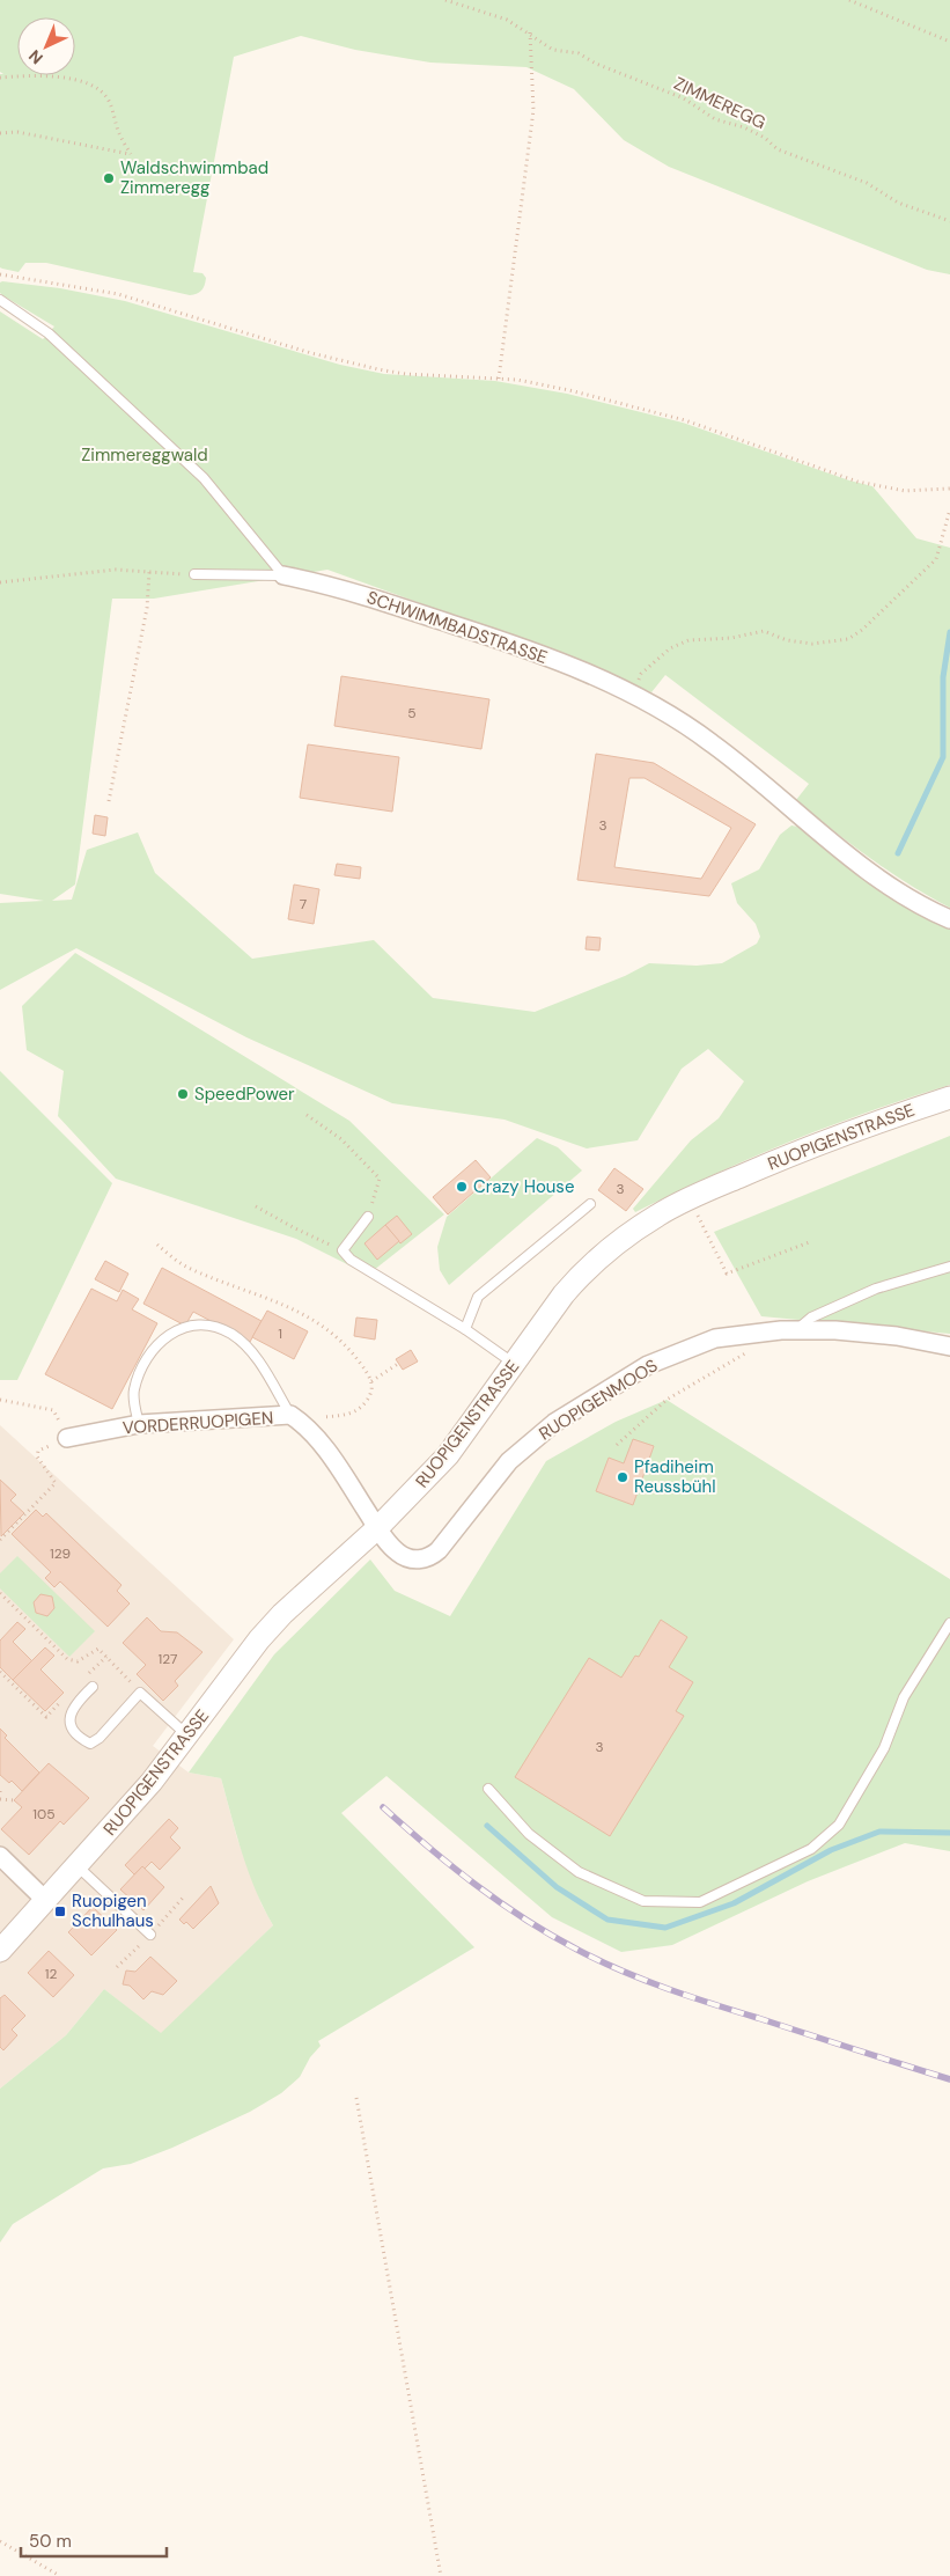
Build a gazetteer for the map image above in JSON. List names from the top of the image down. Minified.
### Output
{"streets":{"street":["SCHWIMMBADSTRASSE","RUOPIGENSTRASSE","RUOPIGENMOOS","VORDERRUOPIGEN"],"path":["ZIMMEREGG"]},"crossings":[["RUOPIGENSTRASSE","RUOPIGENMOOS"],["RUOPIGENSTRASSE","VORDERRUOPIGEN"],["RUOPIGENMOOS","VORDERRUOPIGEN"]],"parks":["Zimmereggwald"],"places":{"other":["Waldschwimmbad Zimmeregg","SpeedPower","Crazy House","Pfadiheim Reussbühl"],"transit":["Ruopigen Schulhaus"]},"house_numbers":["5","3","7","3","1","129","127","3","105","12"],"scale_bar":"50 m","north":"bottom left"}
